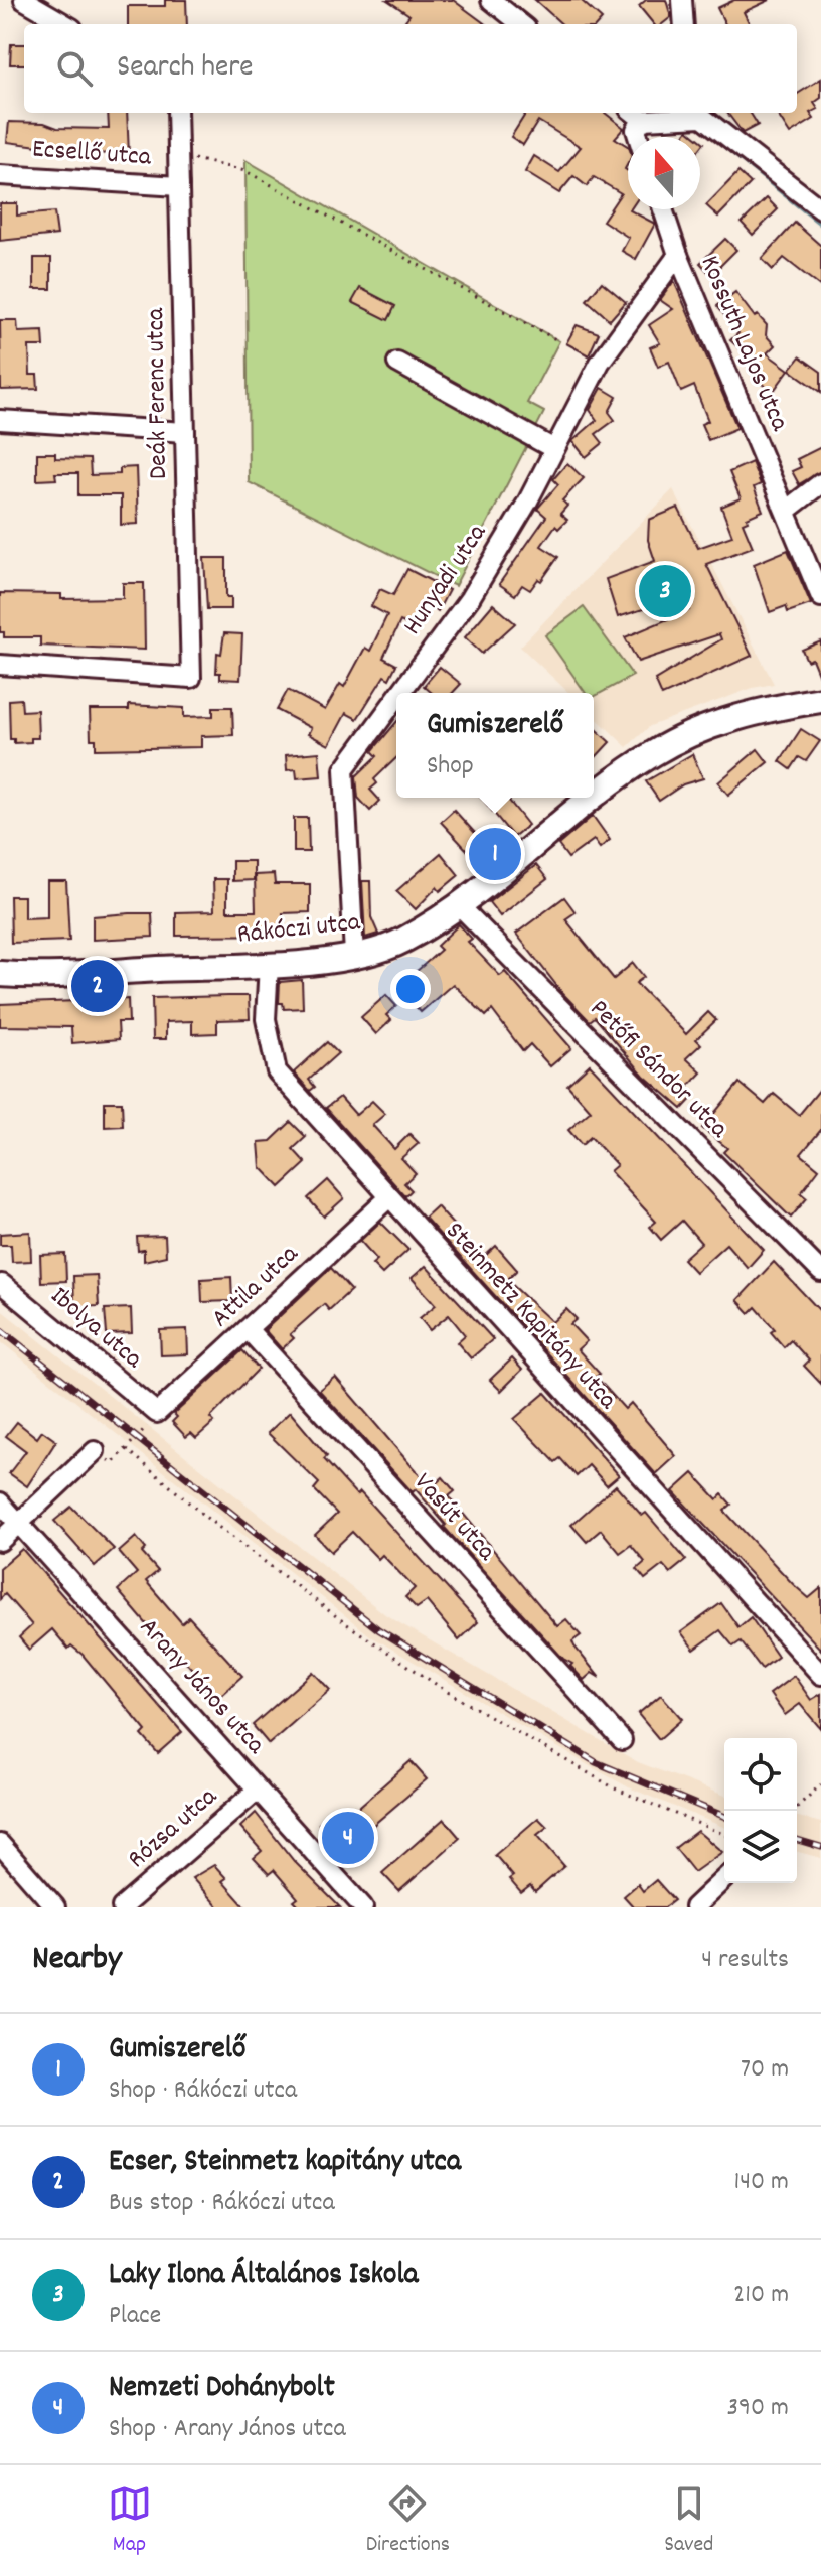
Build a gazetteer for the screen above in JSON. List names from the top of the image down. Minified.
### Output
{"streets":{"main road":["Rákóczi utca"],"street":["Ecsellő utca","Kossuth Lajos utca","Deák Ferenc utca","Hunyadi utca","Petőfi Sándor utca","Attila utca","Steinmetz Kapitány utca","Ibolya utca","Vasút utca","Arany János utca","Rózsa utca"]},"crossings":[["Ecsellő utca","Deák Ferenc utca"],["Kossuth Lajos utca","Hunyadi utca"],["Hunyadi utca","Rákóczi utca"],["Rákóczi utca","Petőfi Sándor utca"],["Rákóczi utca","Steinmetz Kapitány utca"],["Attila utca","Steinmetz Kapitány utca"],["Attila utca","Ibolya utca"],["Attila utca","Vasút utca"],["Arany János utca","Rózsa utca"]],"north":"top","page":{"search":"Search here","pins":["3","1","2","4"],"popup":["Gumiszerelő","Shop"],"heading":["Nearby","4 results"],"list":[{"mark":"1","name":"Gumiszerelő","note":"Shop · Rákóczi utca","value":"70 m"},{"mark":"2","name":"Ecser, Steinmetz kapitány utca","note":"Bus stop · Rákóczi utca","value":"140 m"},{"mark":"3","name":"Laky Ilona Általános Iskola","note":"Place","value":"210 m"},{"mark":"4","name":"Nemzeti Dohánybolt","note":"Shop · Arany János utca","value":"390 m"}],"nav":["Map","Directions","Saved"]}}
